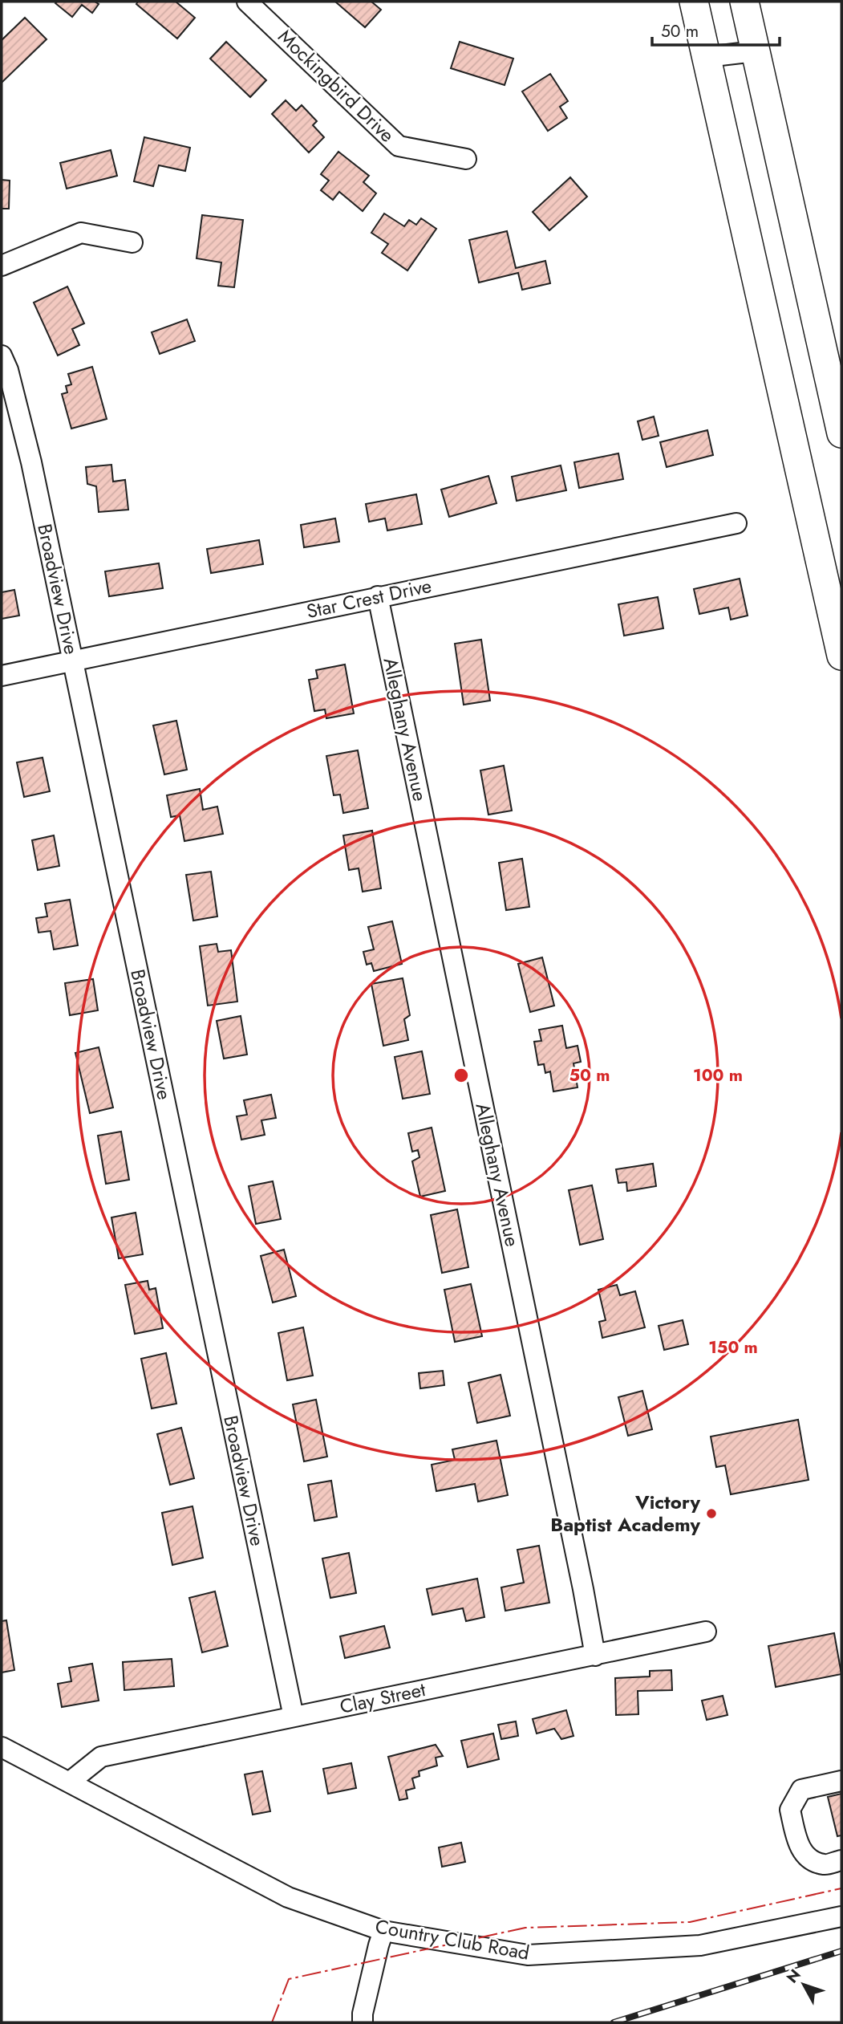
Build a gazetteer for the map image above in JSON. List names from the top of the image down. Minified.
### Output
{"streets":{"street":["Mockingbird Drive","Broadview Drive","Star Crest Drive","Alleghany Avenue","Clay Street","Country Club Road"]},"crossings":[["Broadview Drive","Star Crest Drive"],["Broadview Drive","Clay Street"],["Star Crest Drive","Alleghany Avenue"],["Alleghany Avenue","Clay Street"],["Clay Street","Country Club Road"]],"places":["Victory Baptist Academy"],"scale_bar":"50 m","north":"top left","rings":["50 m","100 m","150 m"]}
